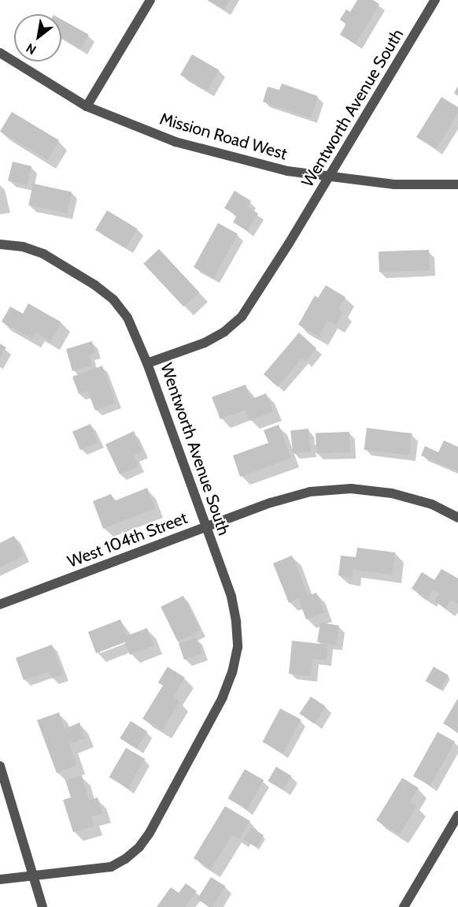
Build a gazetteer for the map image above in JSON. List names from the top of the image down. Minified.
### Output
{"streets":{"street":["Wentworth Avenue South","Mission Road West","West 104th Street"]},"crossings":[["Wentworth Avenue South","Mission Road West"],["Wentworth Avenue South","West 104th Street"]],"north":"bottom left"}
